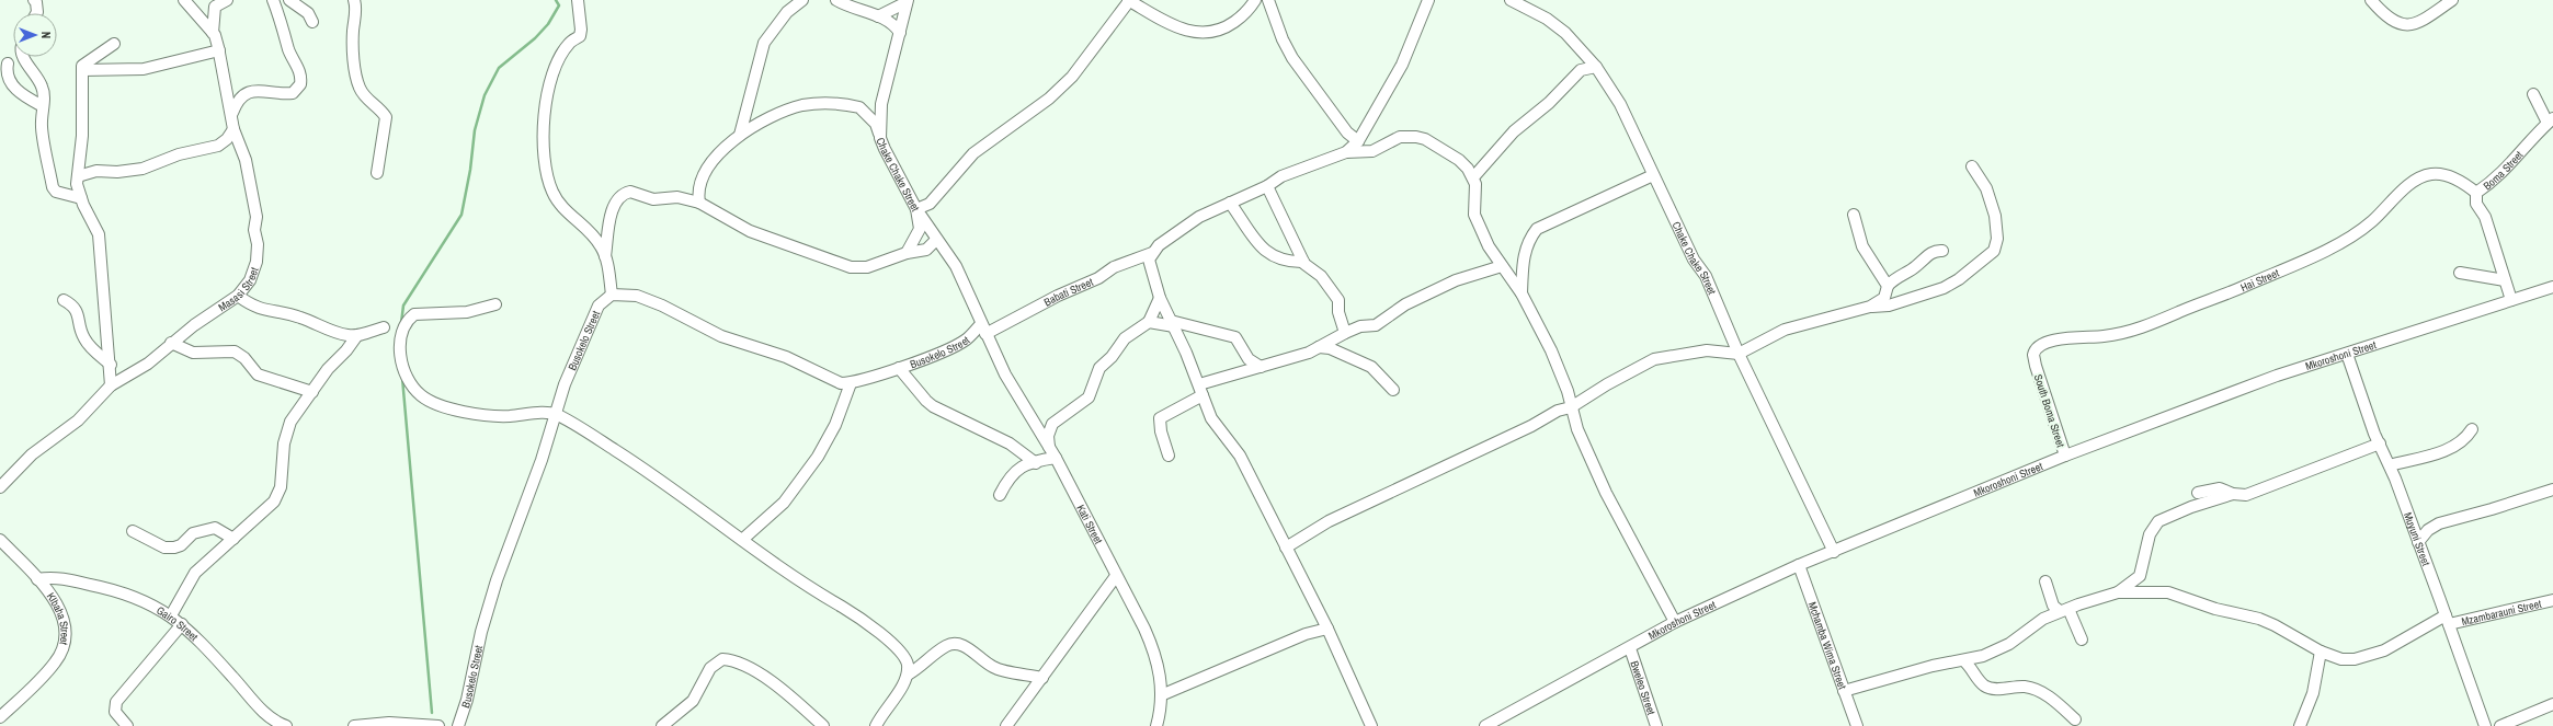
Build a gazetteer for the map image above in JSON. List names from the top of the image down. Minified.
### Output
{"streets":{"street":["Boma Street","Chake Chake Street","Hai Street","Masasi Street","Babati Street","Busokelo Street","Mkoroshoni Street","South Boma Street","Kati Street","Muyuni Street","Mzambarauni Street","KIbaha Street","Gairo Street","Mchamba Wima Street","Bweleo Street"]},"crossings":[["Boma Street","Hai Street"],["Boma Street","Mkoroshoni Street"],["Chake Chake Street","Babati Street"],["Chake Chake Street","Busokelo Street"],["Chake Chake Street","Mkoroshoni Street"],["Chake Chake Street","Kati Street"],["Hai Street","South Boma Street"],["Babati Street","Busokelo Street"],["Babati Street","Kati Street"],["Busokelo Street","Kati Street"],["Mkoroshoni Street","South Boma Street"],["Mkoroshoni Street","Muyuni Street"],["Mkoroshoni Street","Mchamba Wima Street"],["Mkoroshoni Street","Bweleo Street"],["Muyuni Street","Mzambarauni Street"],["KIbaha Street","Gairo Street"]],"north":"right"}
